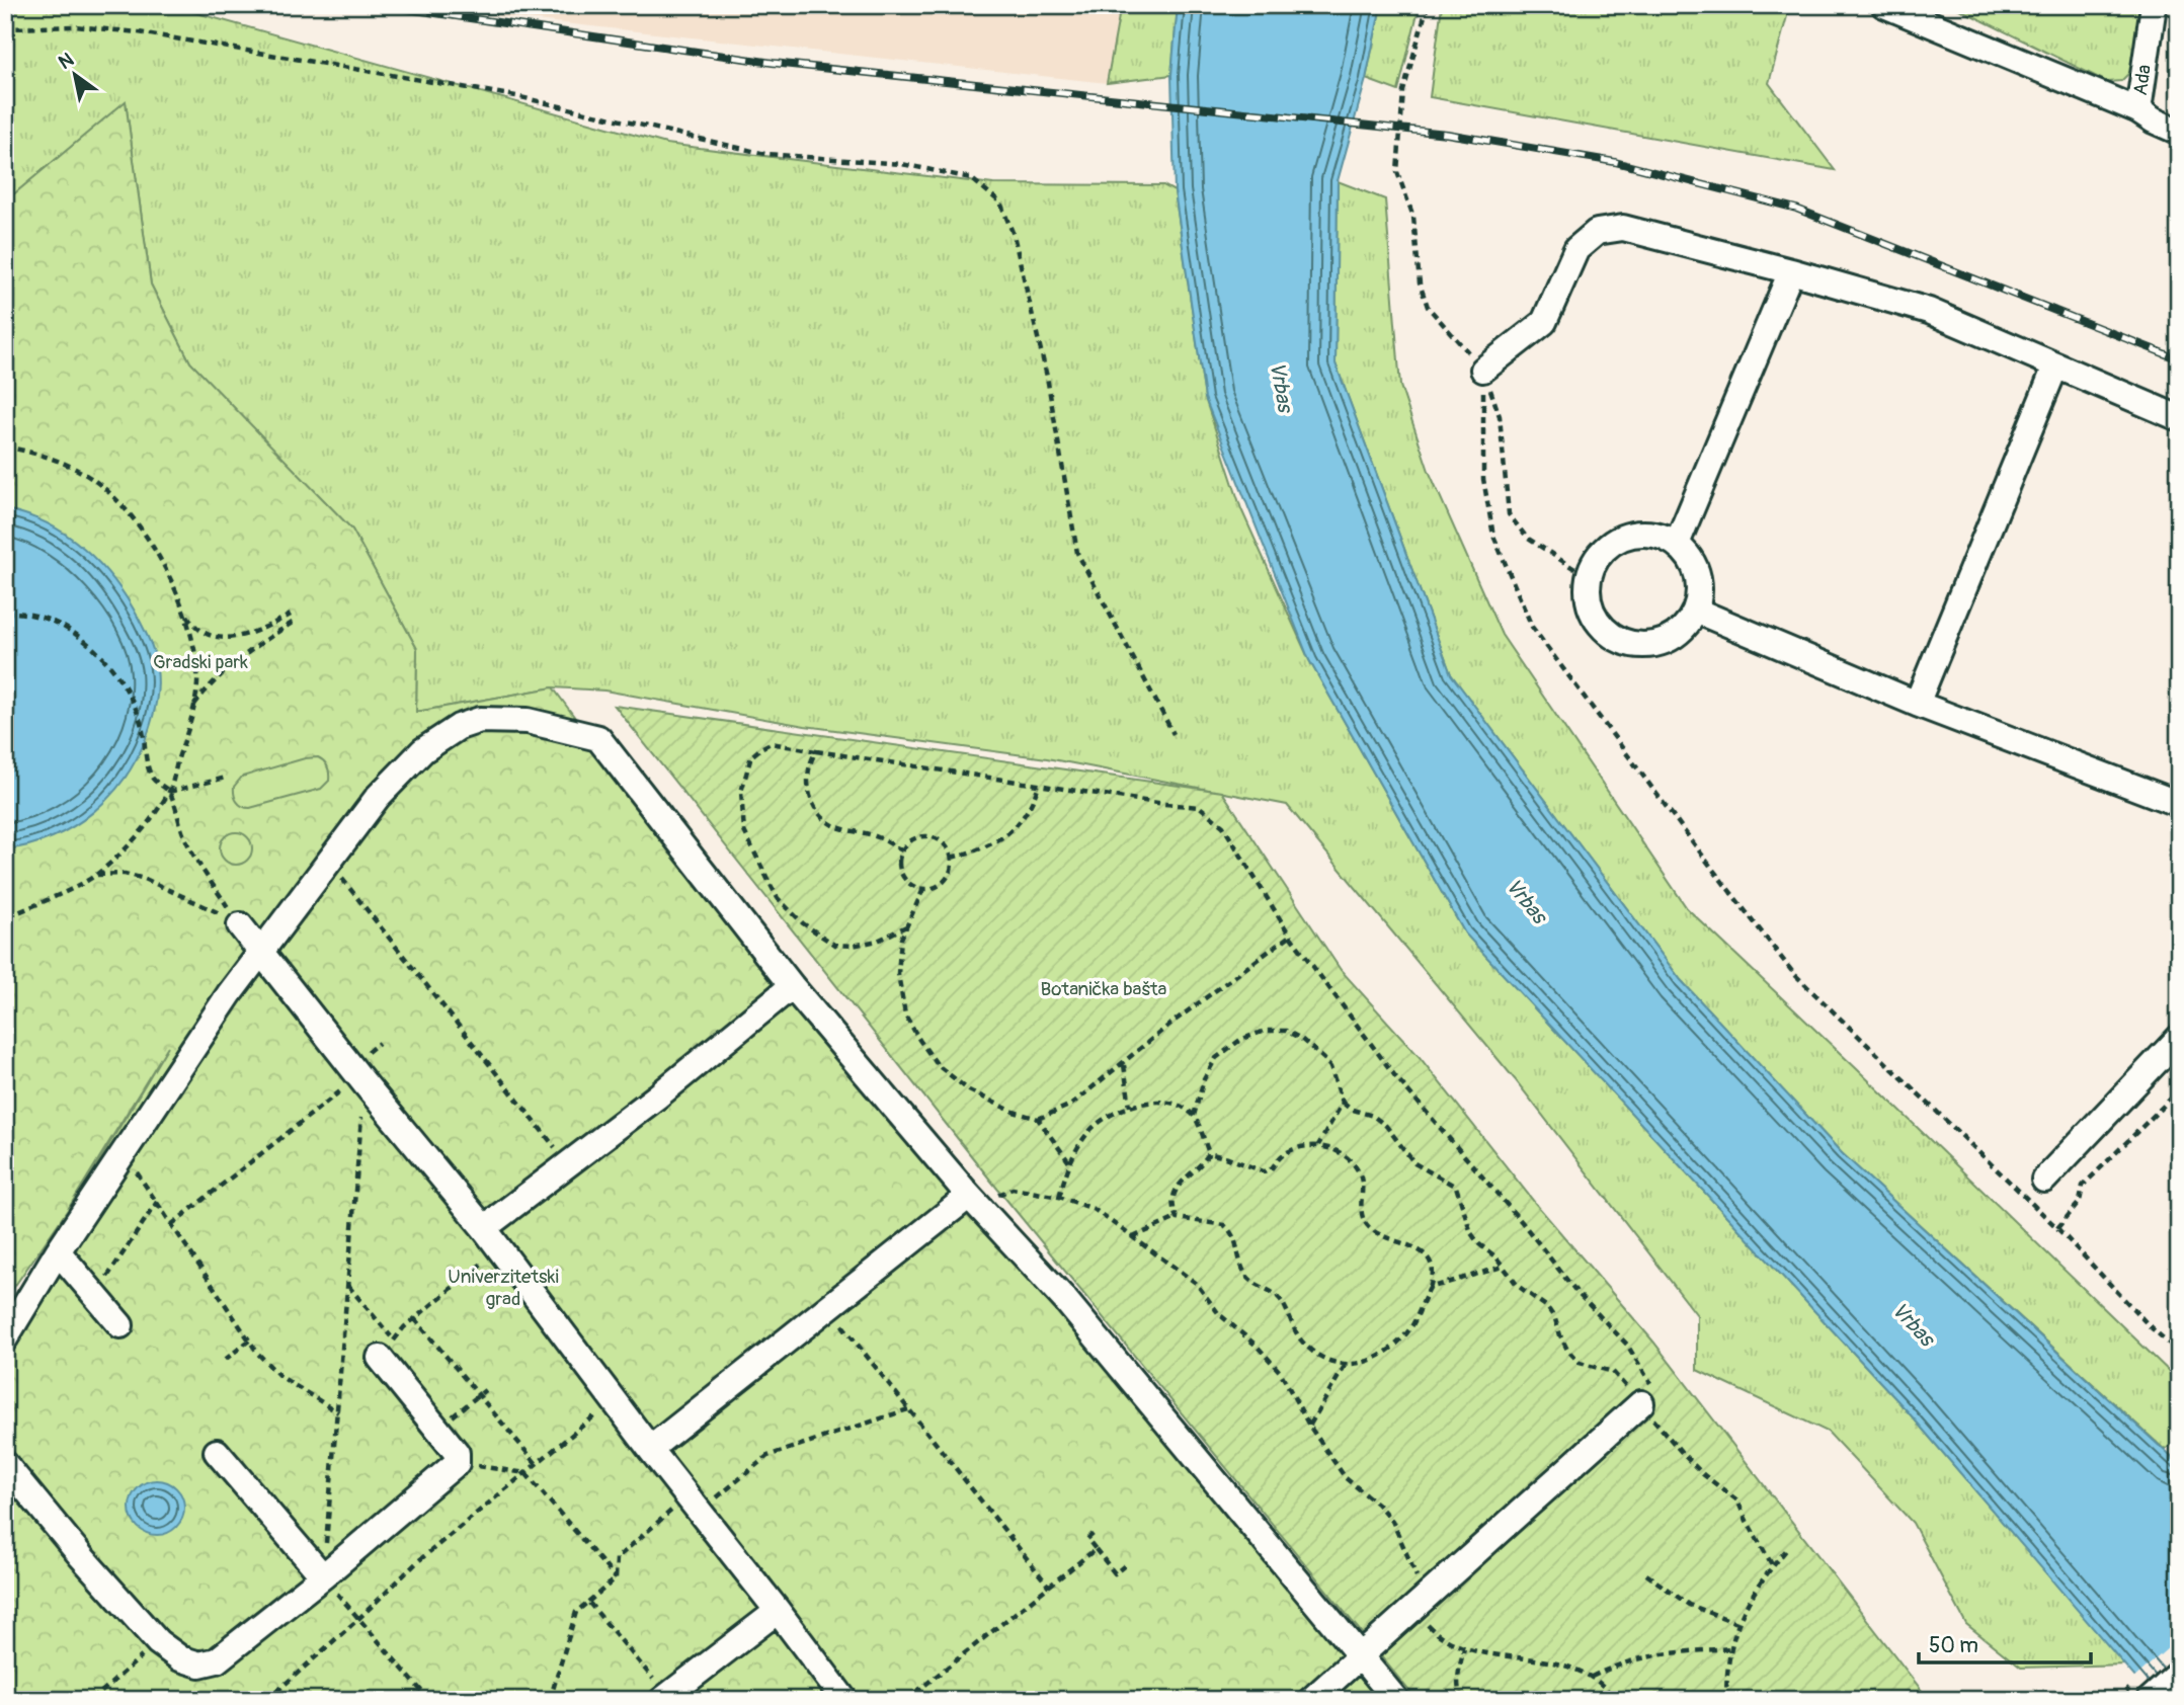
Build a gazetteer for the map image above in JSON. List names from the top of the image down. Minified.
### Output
{"streets":{"street":["Ada"]},"water":["Vrbas"],"parks":["Gradski park","Botanička bašta","Univerzitetski grad"],"scale_bar":"50 m","north":"top left"}
